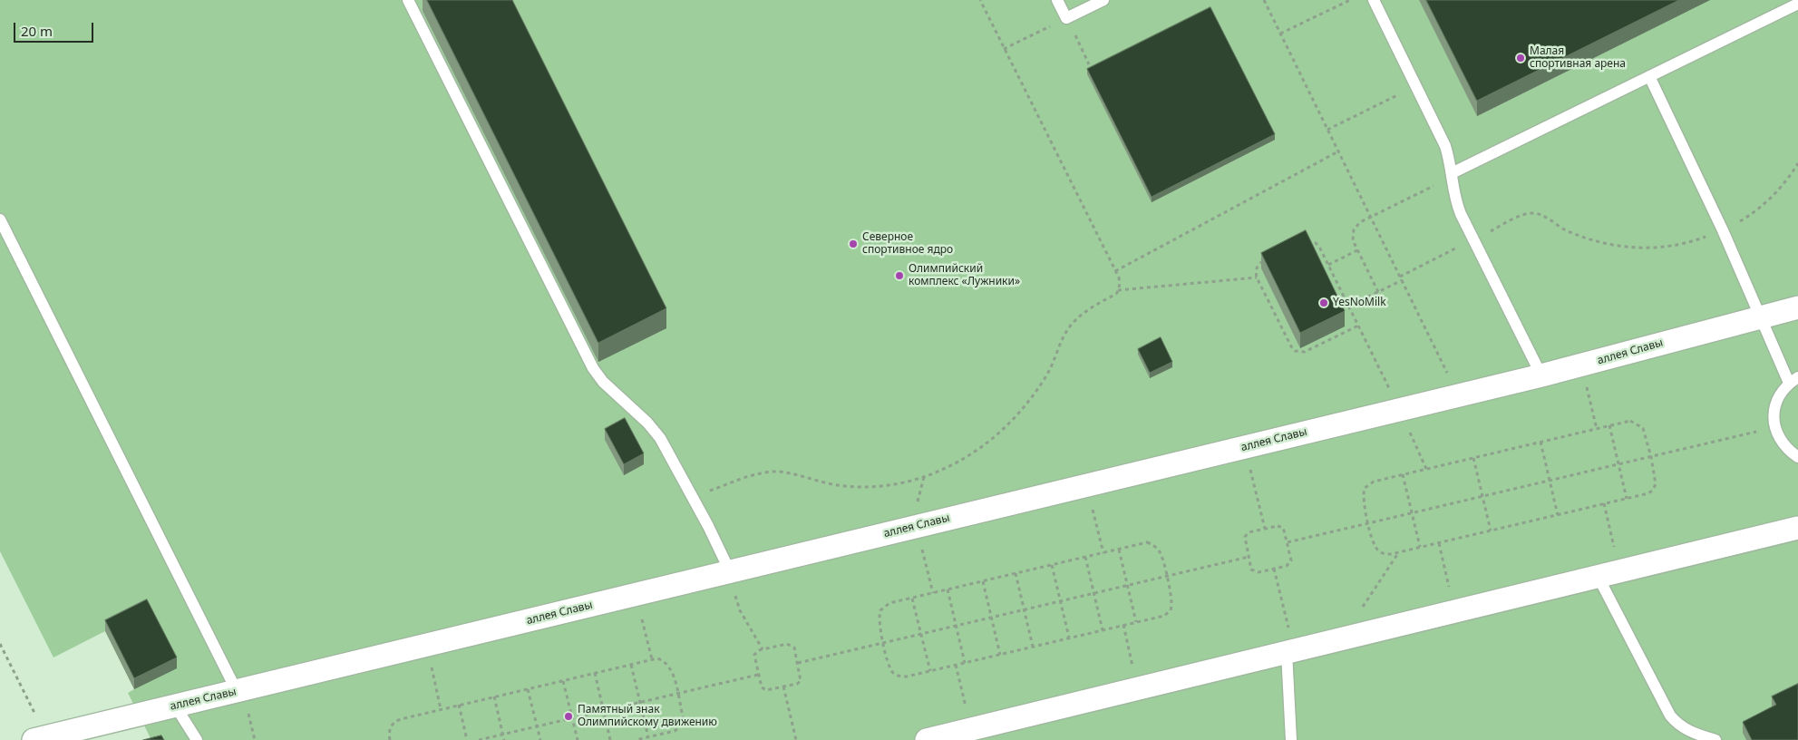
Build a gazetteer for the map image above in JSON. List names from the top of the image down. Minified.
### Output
{"streets":{"street":["аллея Славы"]},"places":["Малая спортивная арена","Северное спортивное ядро","Олимпийский комплекс «Лужники»","YesNoMilk","Памятный знак Олимпийскому движению"],"scale_bar":"20 m"}
